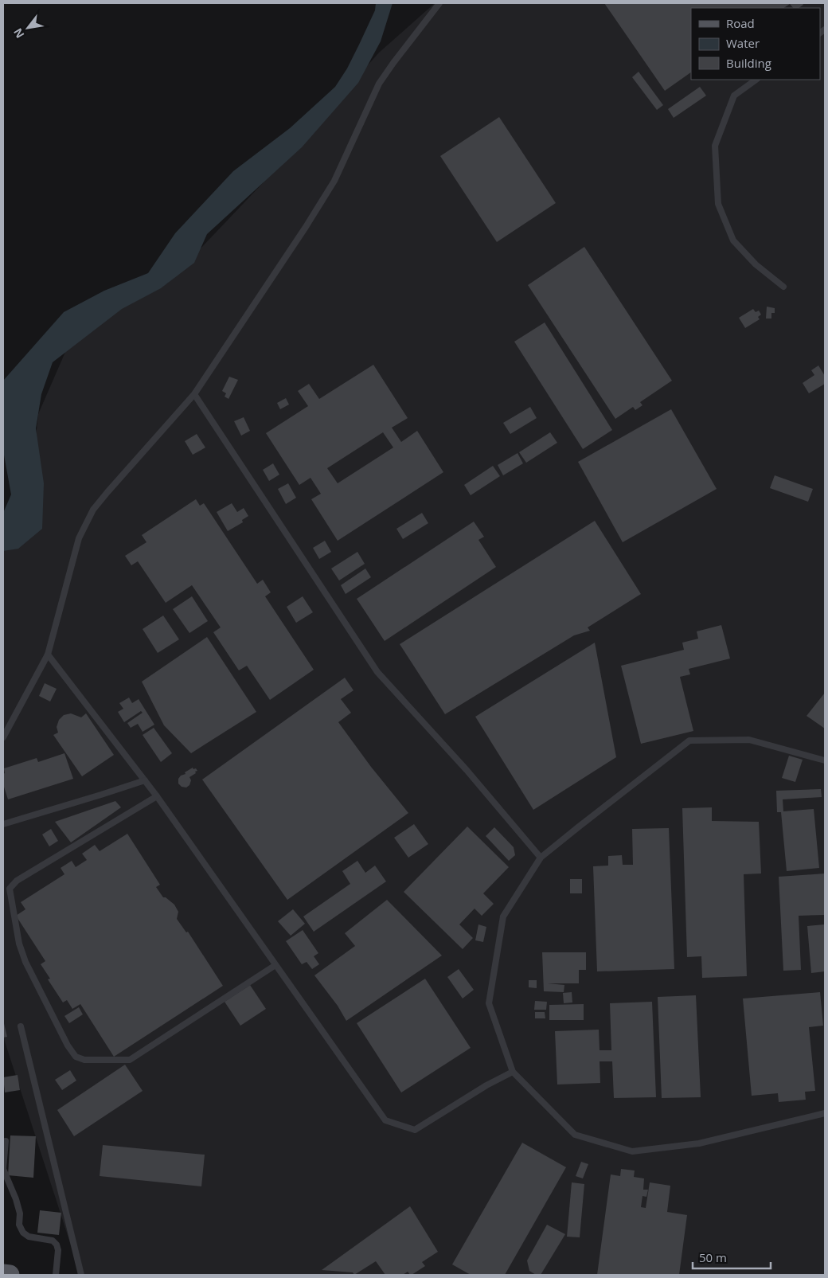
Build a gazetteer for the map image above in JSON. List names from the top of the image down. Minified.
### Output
{"legend":["Road","Water","Building"],"scale_bar":"50 m","north":"bottom left"}
